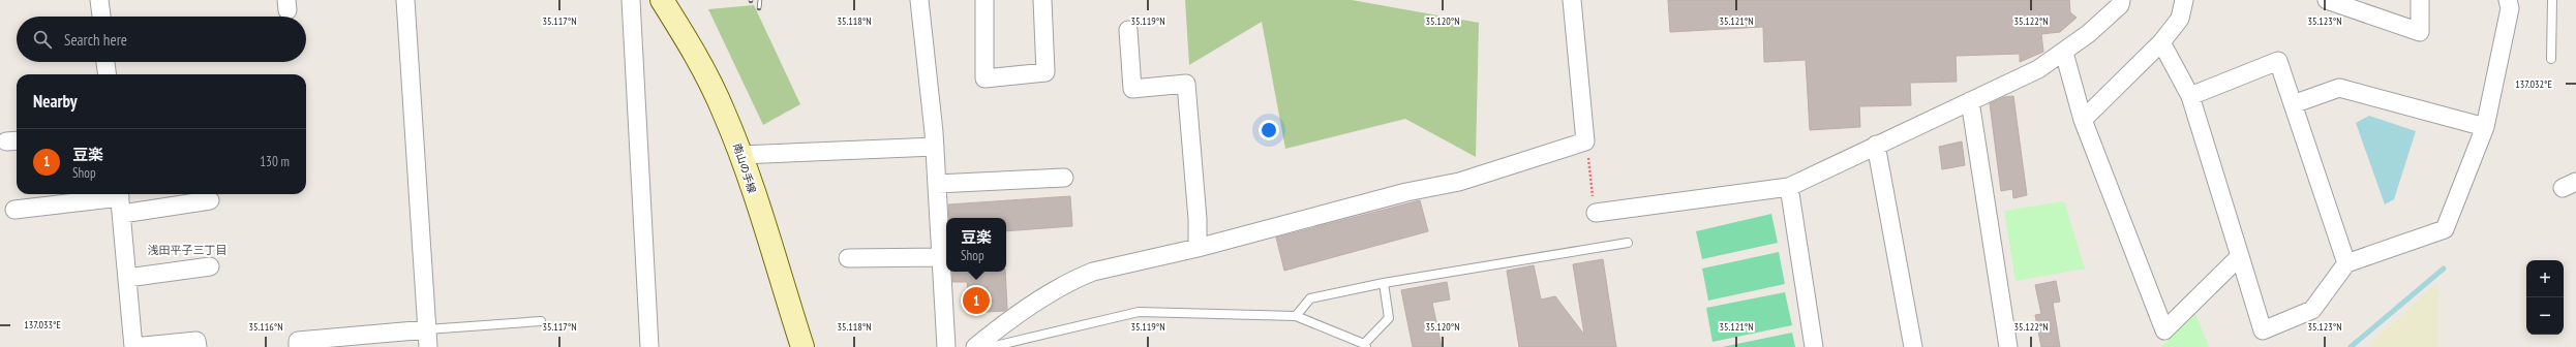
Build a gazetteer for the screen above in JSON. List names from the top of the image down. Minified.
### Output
{"streets":{"street":["南山の手線"]},"districts":["浅田平子三丁目"],"page":{"search":"Search here","heading":"Nearby","list":[{"mark":"1","name":"豆楽","note":"Shop","value":"130 m"}],"popup":["豆楽","Shop"],"map_buttons":["+","−"],"pins":"1"},"coordinates":["35.117°N","35.118°N","35.119°N","35.120°N","35.121°N","35.122°N","35.123°N","137.032°E","137.033°E","35.116°N"]}
